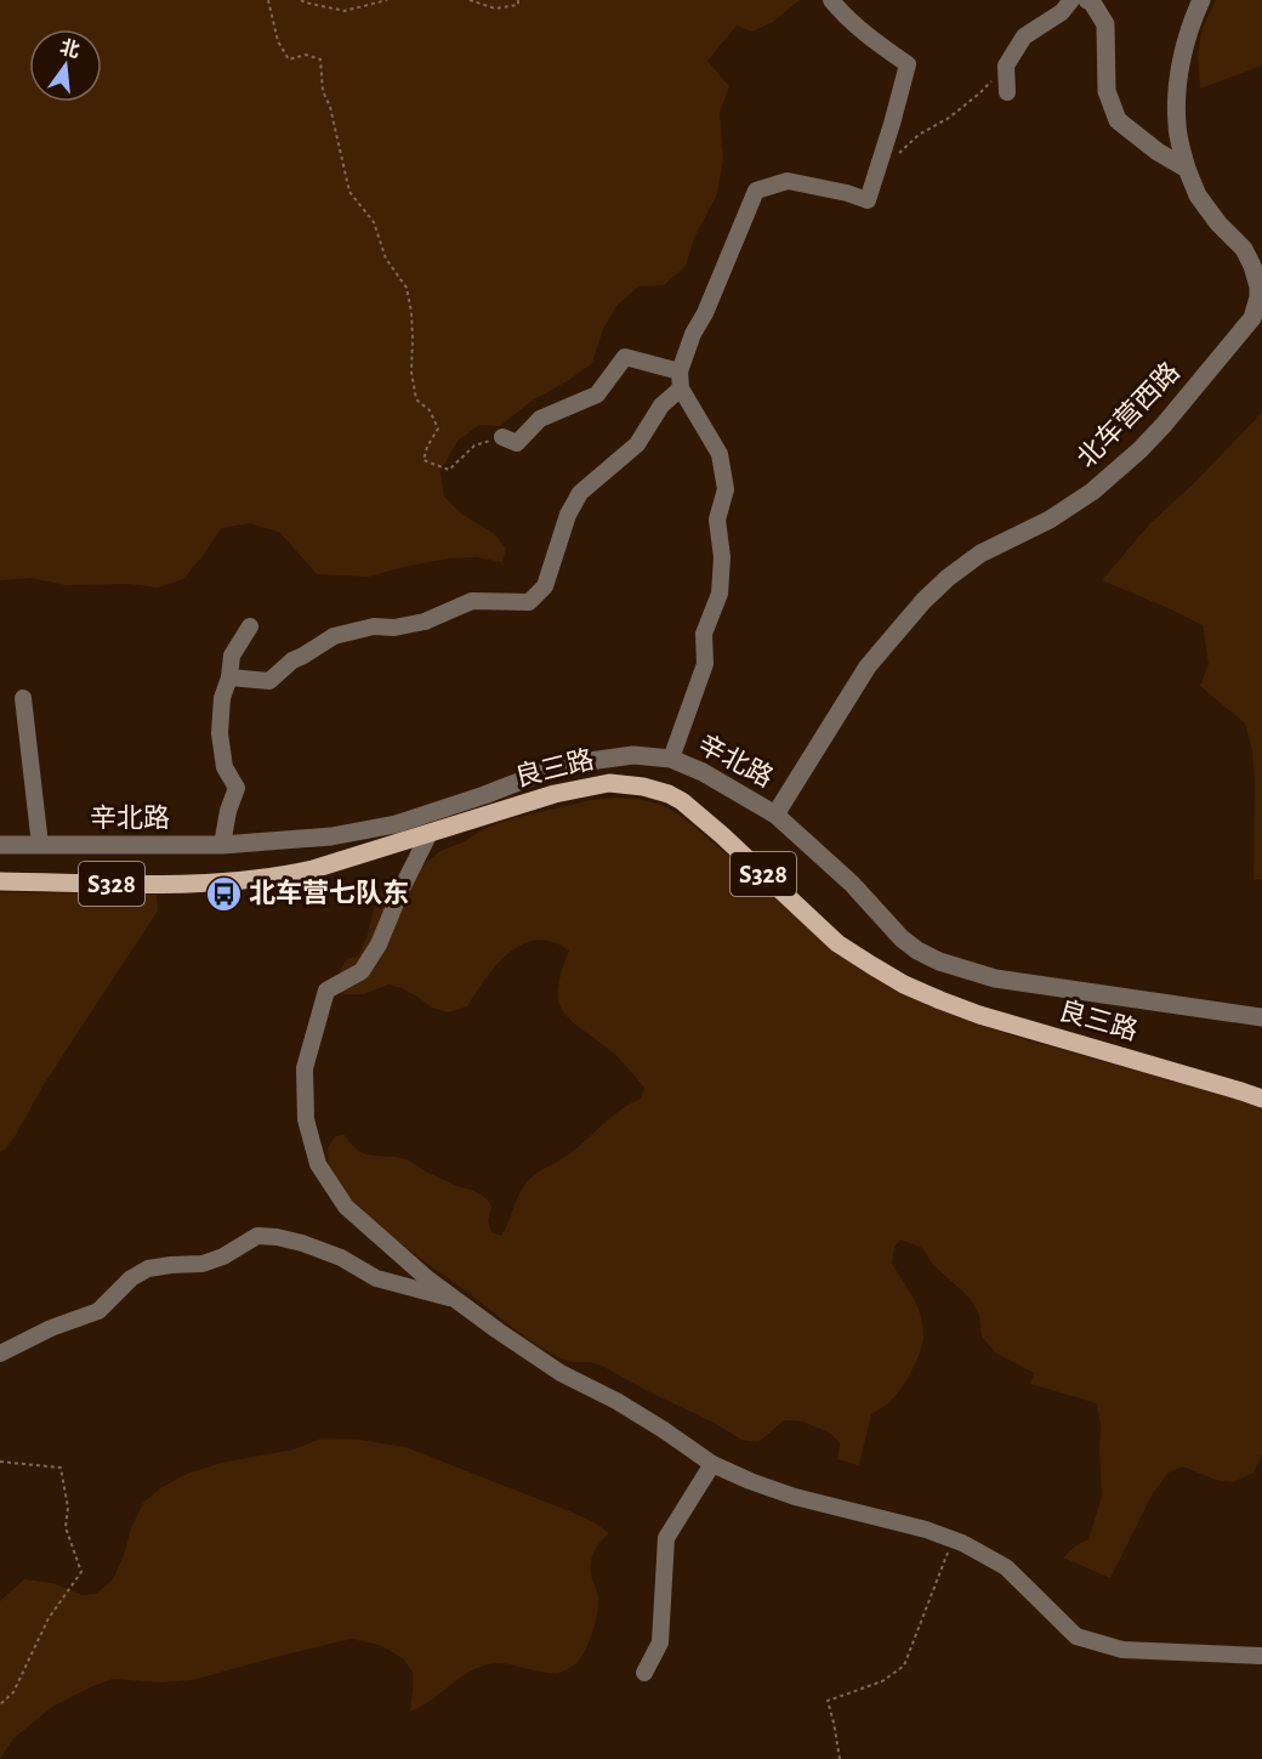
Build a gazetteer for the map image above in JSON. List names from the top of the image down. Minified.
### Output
{"streets":{"main road":["良三路","S328"],"street":["北车营西路","辛北路"]},"crossings":[["北车营西路","辛北路"]],"places":{"bus stop":["北车营七队东"]},"north":"top"}
